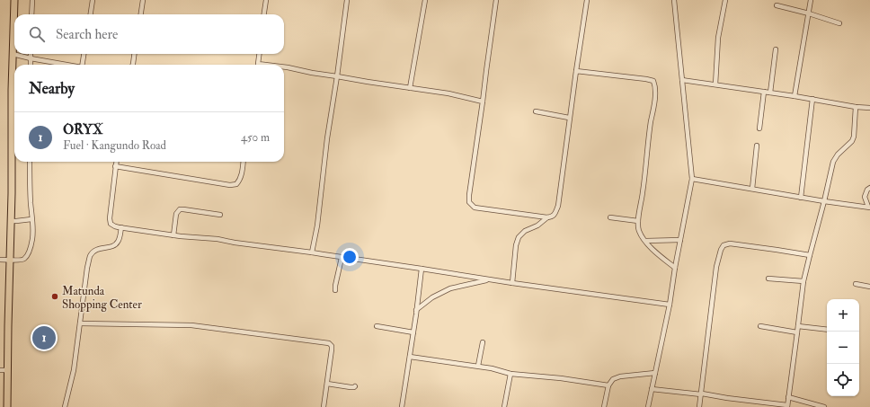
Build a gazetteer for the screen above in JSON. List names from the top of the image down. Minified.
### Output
{"places":["Matunda Shopping Center"],"page":{"search":"Search here","heading":"Nearby","list":[{"mark":"1","name":"ORYX","note":"Fuel · Kangundo Road","value":"450 m"}],"map_buttons":["+","−"],"pins":"1"}}
